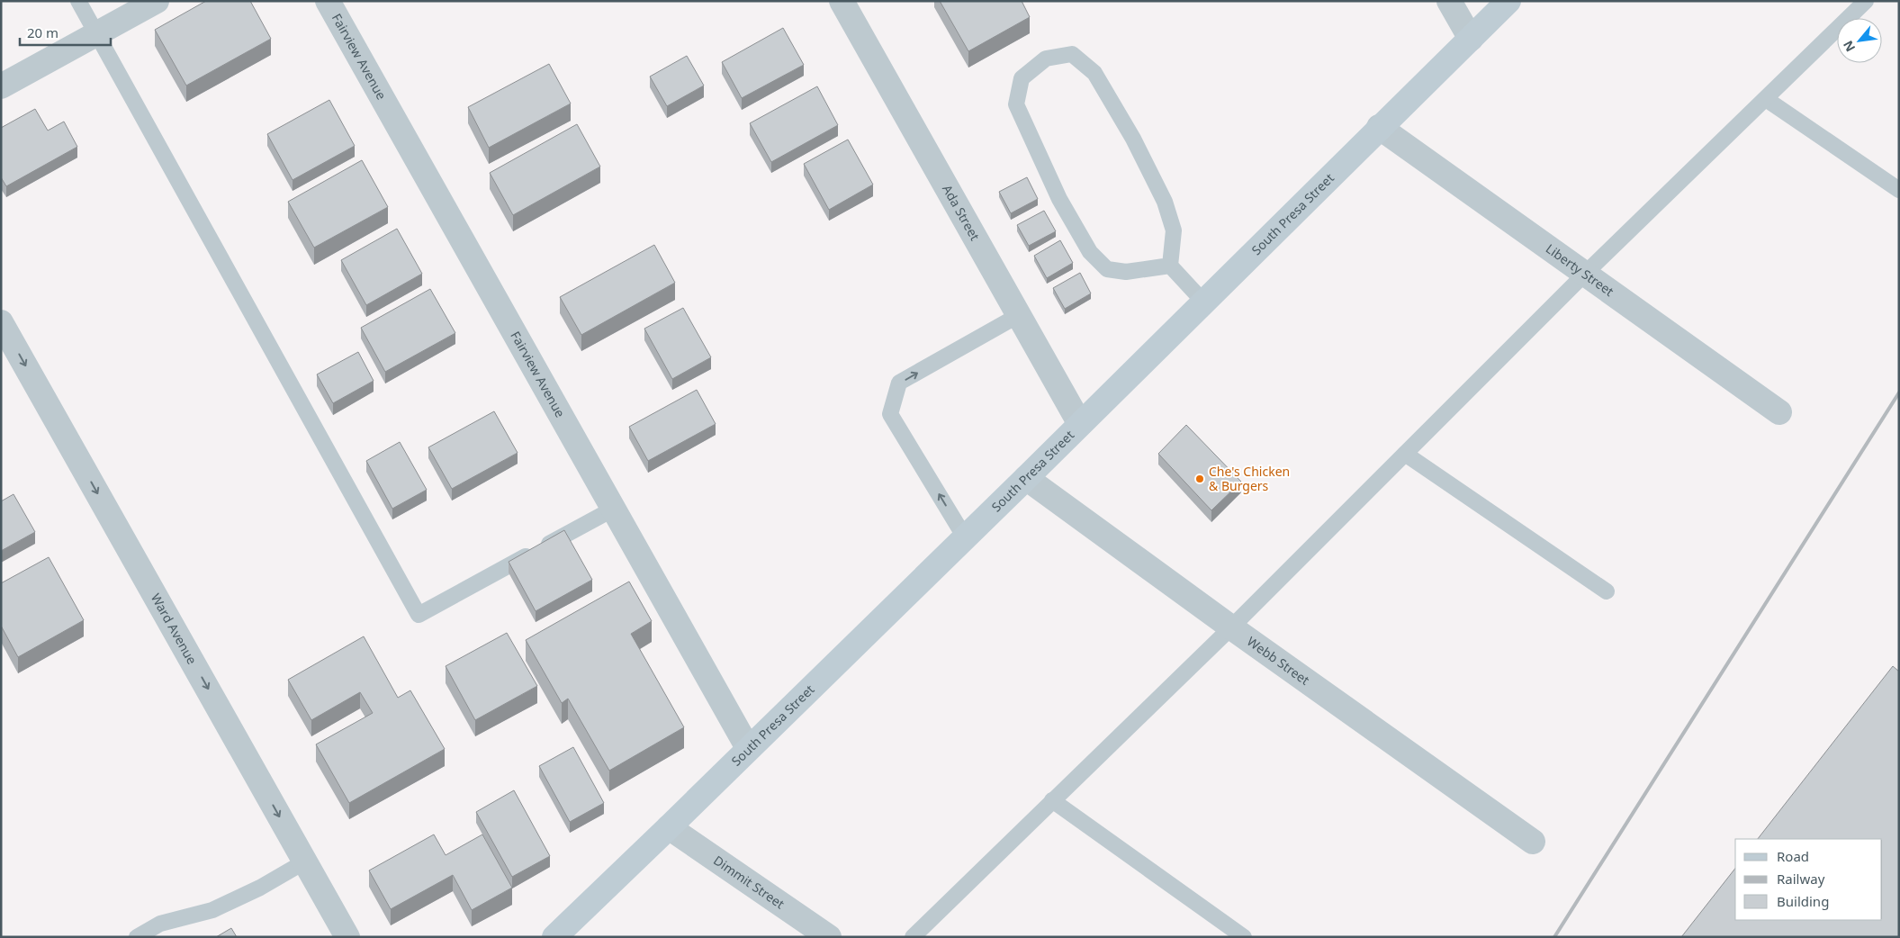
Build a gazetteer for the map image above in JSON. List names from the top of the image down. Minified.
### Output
{"streets":{"main road":["South Presa Street"],"street":["Fairview Avenue","Ada Street","Liberty Street","Ward Avenue","Webb Street","Dimmit Street"]},"crossings":[["Fairview Avenue","South Presa Street"],["Ada Street","South Presa Street"],["South Presa Street","Liberty Street"],["South Presa Street","Webb Street"],["South Presa Street","Dimmit Street"]],"one_way":["Ward Avenue"],"places":["Che's Chicken & Burgers"],"legend":["Road","Railway","Building"],"scale_bar":"20 m","north":"bottom left"}
